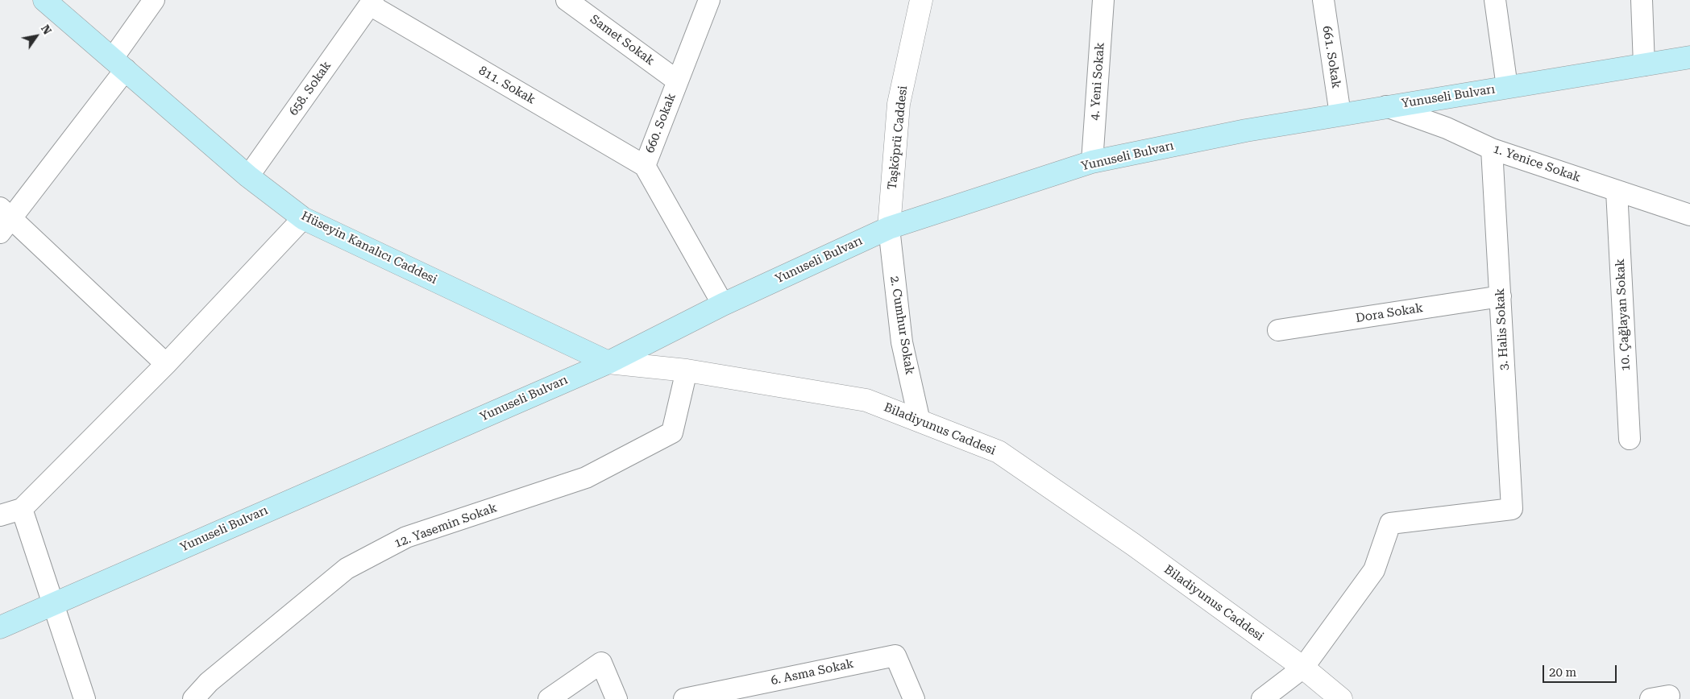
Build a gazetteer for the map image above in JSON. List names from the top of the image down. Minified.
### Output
{"streets":{"main road":["Yunuseli Bulvarı","Hüseyin Kanalıcı Caddesi"],"street":["Samet Sokak","661. Sokak","4. Yeni Sokak","811. Sokak","658. Sokak","660. Sokak","Taşköprü Caddesi","1. Yenice Sokak","Dora Sokak","10. Çağlayan Sokak","2. Cumhur Sokak","3. Halis Sokak","Biladiyunus Caddesi","12. Yasemin Sokak","6. Asma Sokak"]},"crossings":[["Samet Sokak","660. Sokak"],["661. Sokak","Yunuseli Bulvarı"],["4. Yeni Sokak","Yunuseli Bulvarı"],["811. Sokak","658. Sokak"],["811. Sokak","660. Sokak"],["658. Sokak","Hüseyin Kanalıcı Caddesi"],["Yunuseli Bulvarı","660. Sokak"],["Yunuseli Bulvarı","Taşköprü Caddesi"],["Yunuseli Bulvarı","1. Yenice Sokak"],["Yunuseli Bulvarı","Hüseyin Kanalıcı Caddesi"],["Yunuseli Bulvarı","2. Cumhur Sokak"],["Yunuseli Bulvarı","Biladiyunus Caddesi"],["Taşköprü Caddesi","2. Cumhur Sokak"],["1. Yenice Sokak","10. Çağlayan Sokak"],["1. Yenice Sokak","3. Halis Sokak"],["Hüseyin Kanalıcı Caddesi","Biladiyunus Caddesi"],["Dora Sokak","3. Halis Sokak"],["2. Cumhur Sokak","Biladiyunus Caddesi"],["3. Halis Sokak","Biladiyunus Caddesi"],["Biladiyunus Caddesi","12. Yasemin Sokak"]],"scale_bar":"20 m","north":"top right"}
